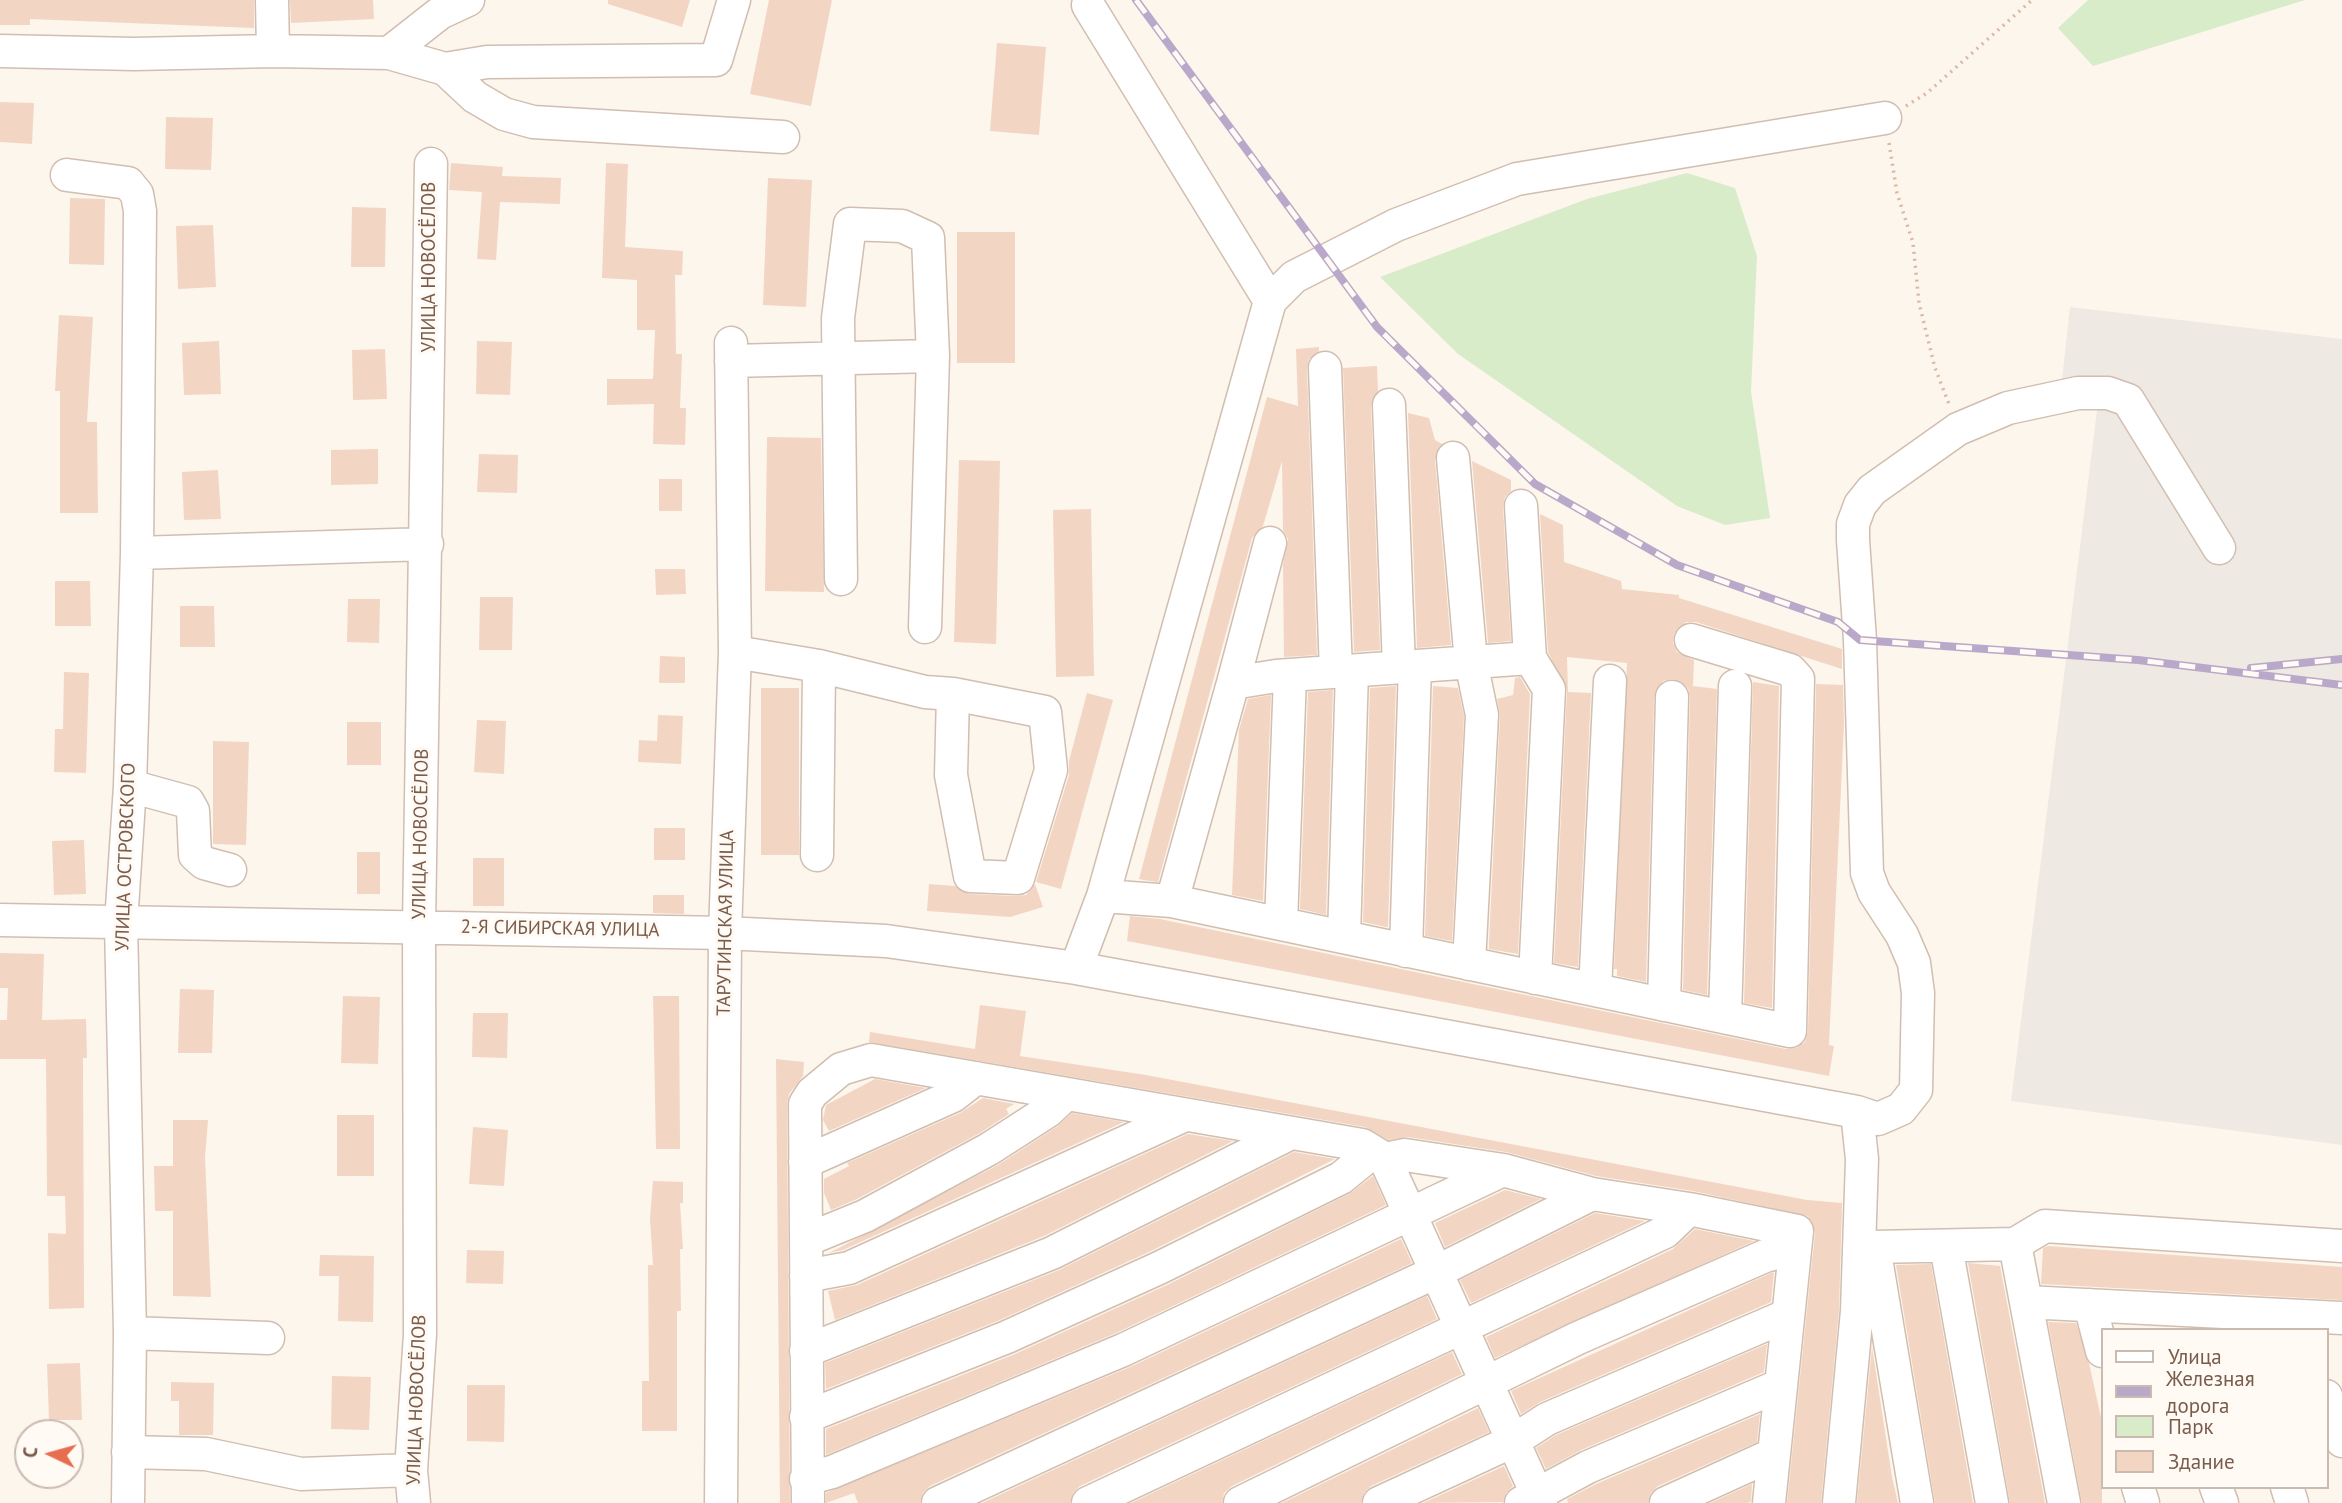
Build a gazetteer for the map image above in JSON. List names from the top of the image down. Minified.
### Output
{"streets":{"street":["УЛИЦА НОВОСЁЛОВ","УЛИЦА ОСТРОВСКОГО","ТАРУТИНСКАЯ УЛИЦА","2-Я СИБИРСКАЯ УЛИЦА"]},"crossings":[["УЛИЦА НОВОСЁЛОВ","2-Я СИБИРСКАЯ УЛИЦА"],["УЛИЦА ОСТРОВСКОГО","2-Я СИБИРСКАЯ УЛИЦА"],["ТАРУТИНСКАЯ УЛИЦА","2-Я СИБИРСКАЯ УЛИЦА"]],"legend":["Улица","Железная дорога","Парк","Здание"],"north":"left"}
